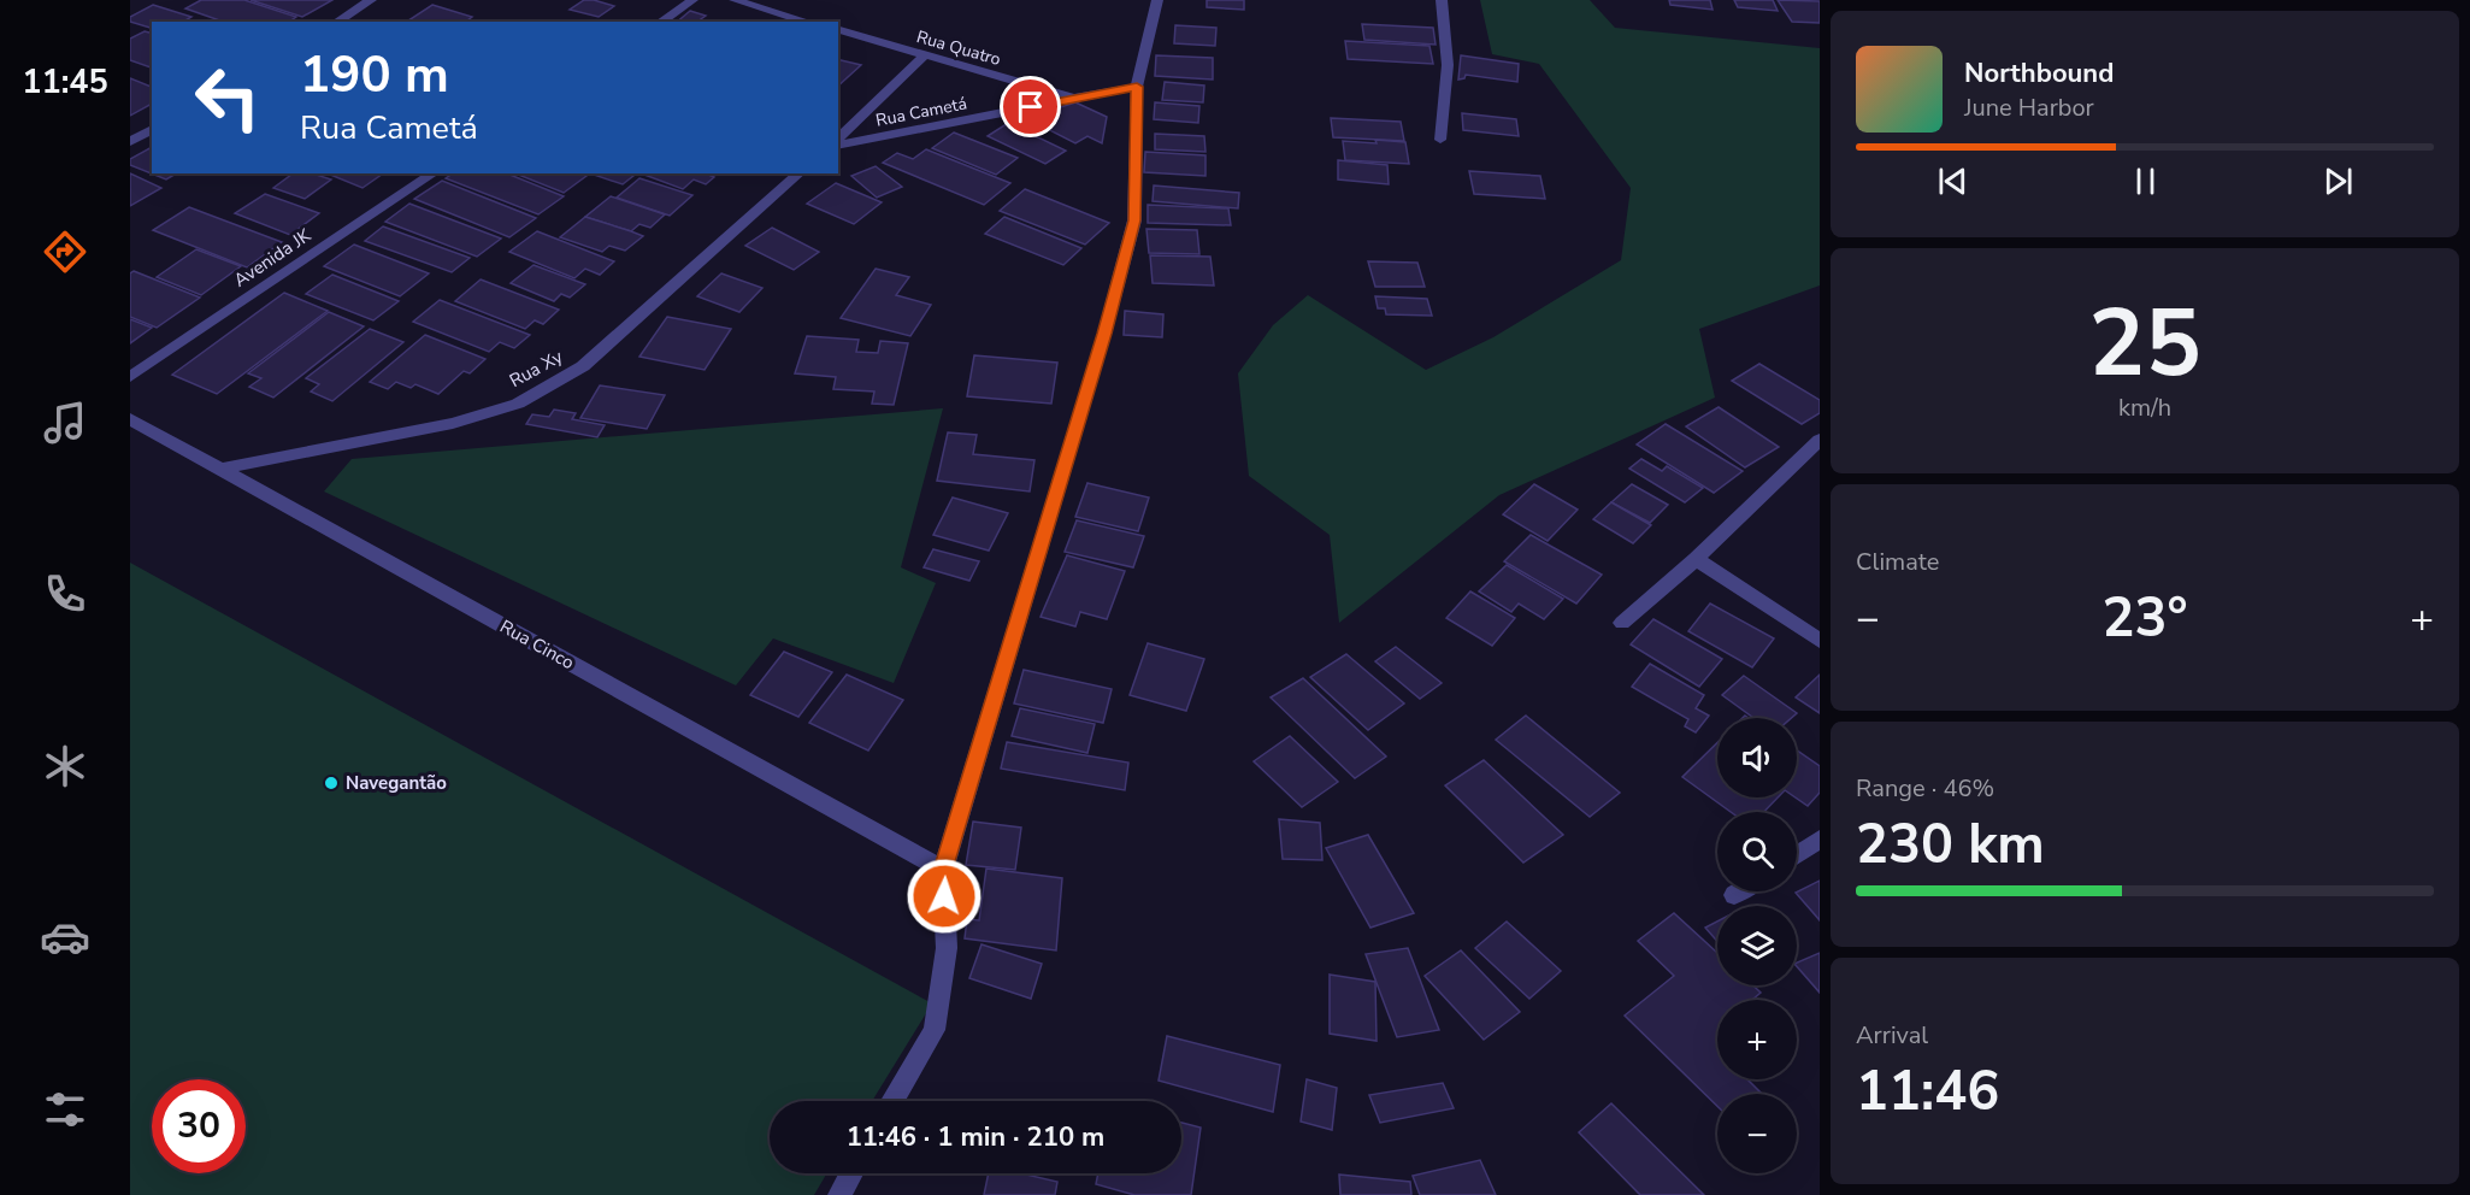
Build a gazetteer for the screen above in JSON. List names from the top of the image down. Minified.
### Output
{"streets":{"street":["Rua Quatro","Rua Cametá","Avenida JK","Rua Xy","Rua Cinco"]},"crossings":[["Rua Quatro","Rua Cametá"],["Rua Xy","Rua Cinco"]],"places":["Navegantão"],"page":{"tabs":"11:45","turn":["190 m","Rua Cametá"],"song":["Northbound","June Harbor"],"tile":[["25","km/h"],"Climate",["Range · 46%","230 km"],["Arrival","11:46"]],"heat":["−","23°","+"],"map_buttons":["+","−"],"limit":"30","trip":"11:46 · 1 min · 210 m"}}
